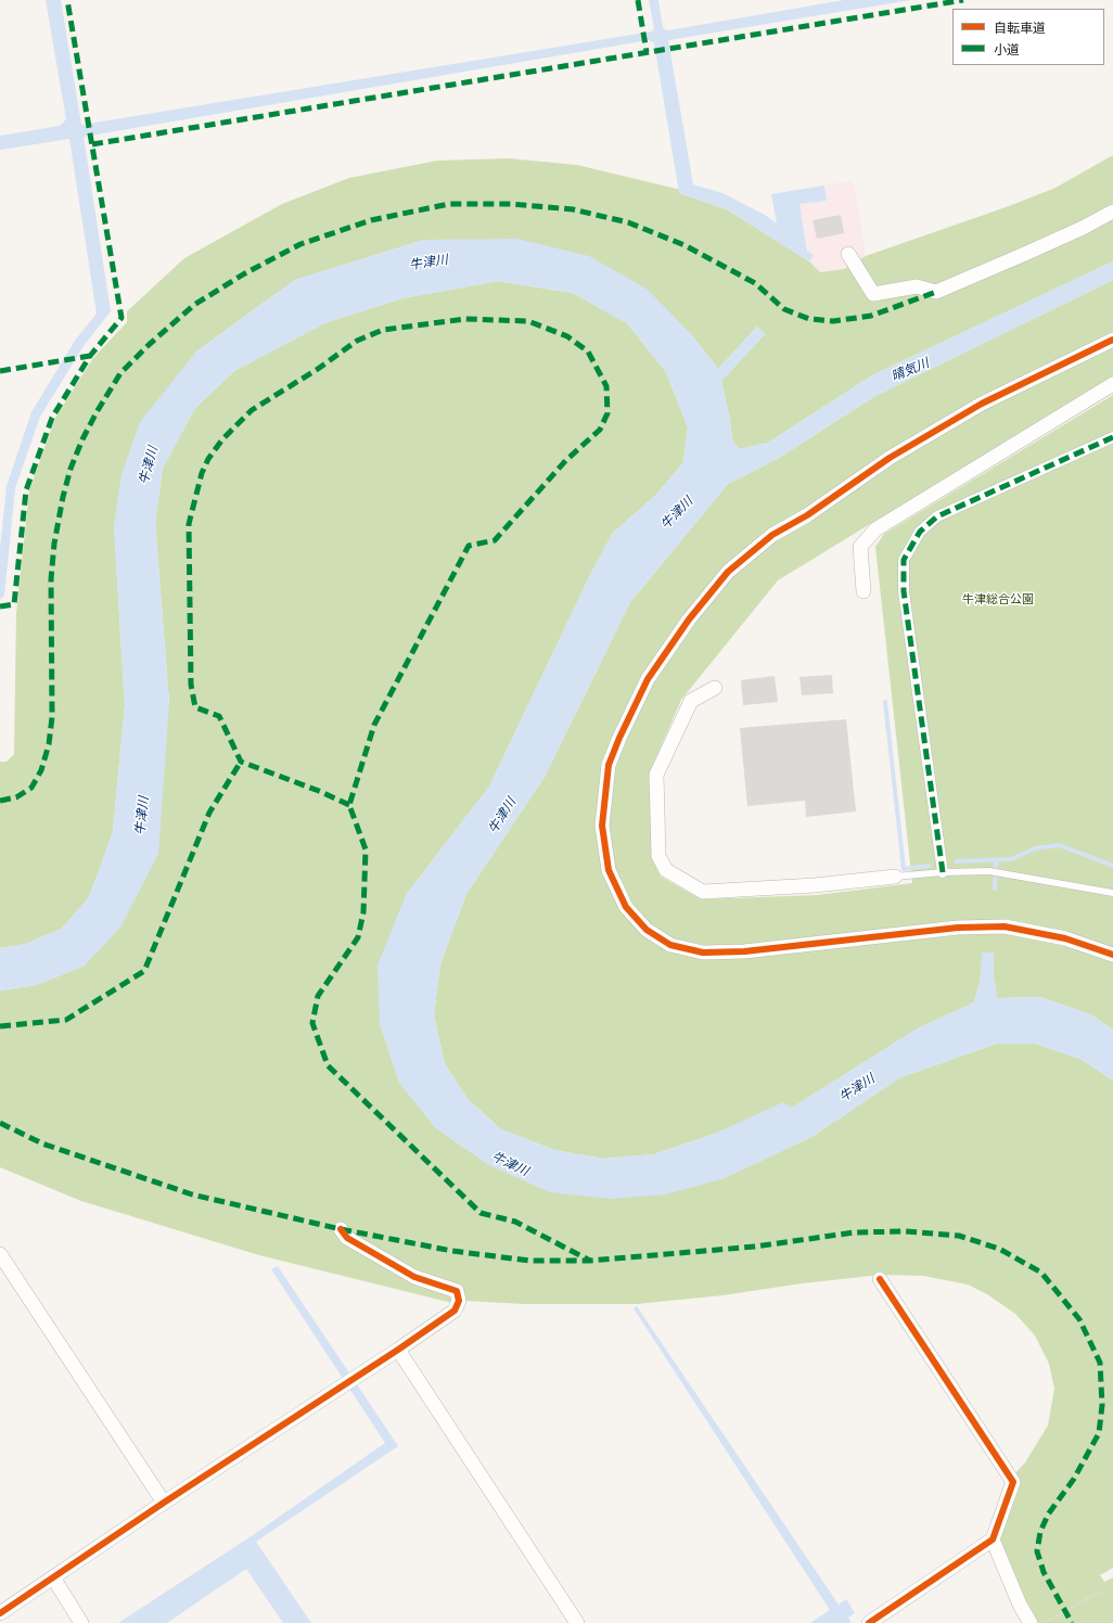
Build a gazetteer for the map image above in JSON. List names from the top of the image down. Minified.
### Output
{"water":["牛津川","晴気川"],"parks":["牛津総合公園"],"legend":["自転車道","小道"]}
